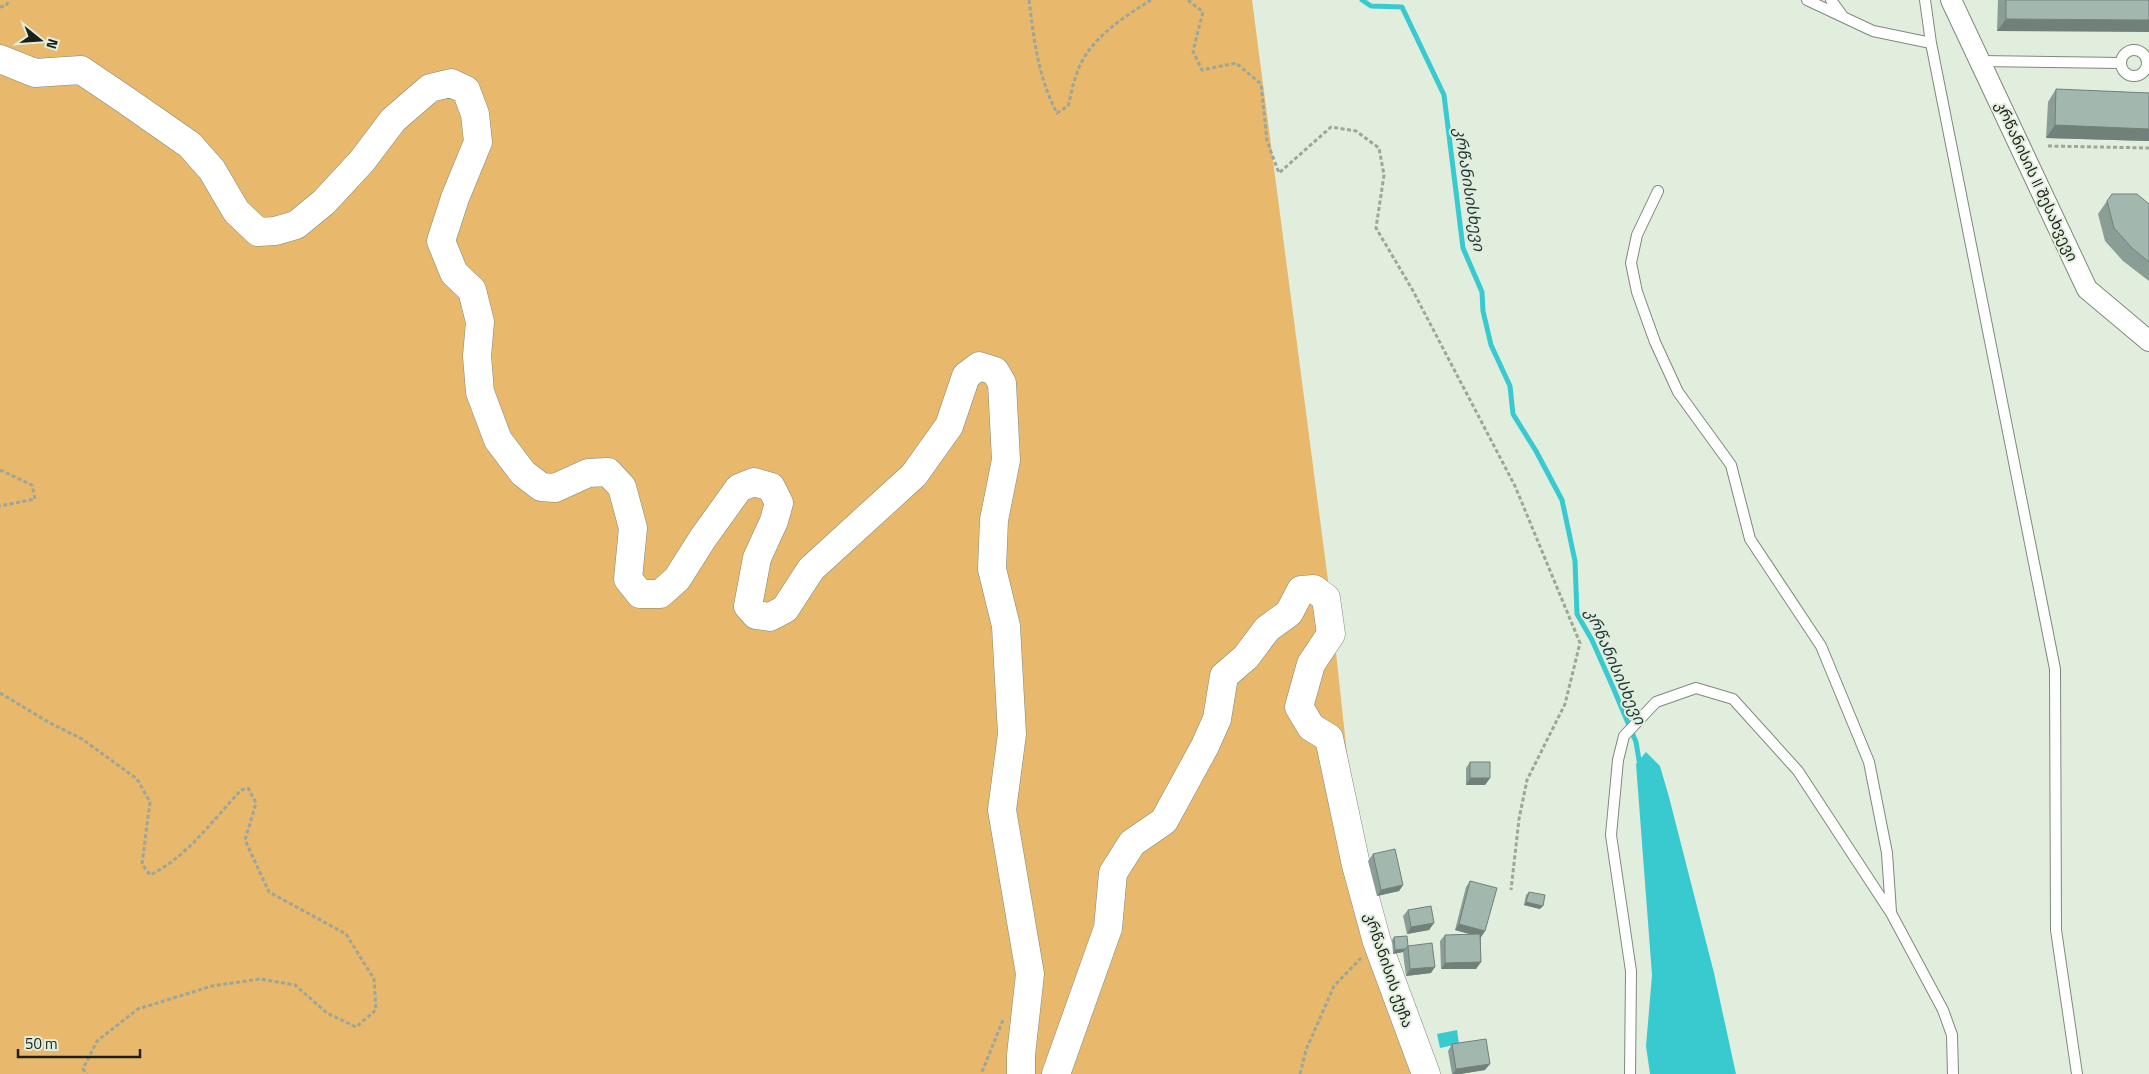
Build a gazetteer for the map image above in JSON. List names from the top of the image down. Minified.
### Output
{"streets":{"street":["კრწანისის II შესახვევი","კრწანისის ქუჩა"]},"water":["კრწანისისხევი"],"scale_bar":"50 m","north":"right"}
